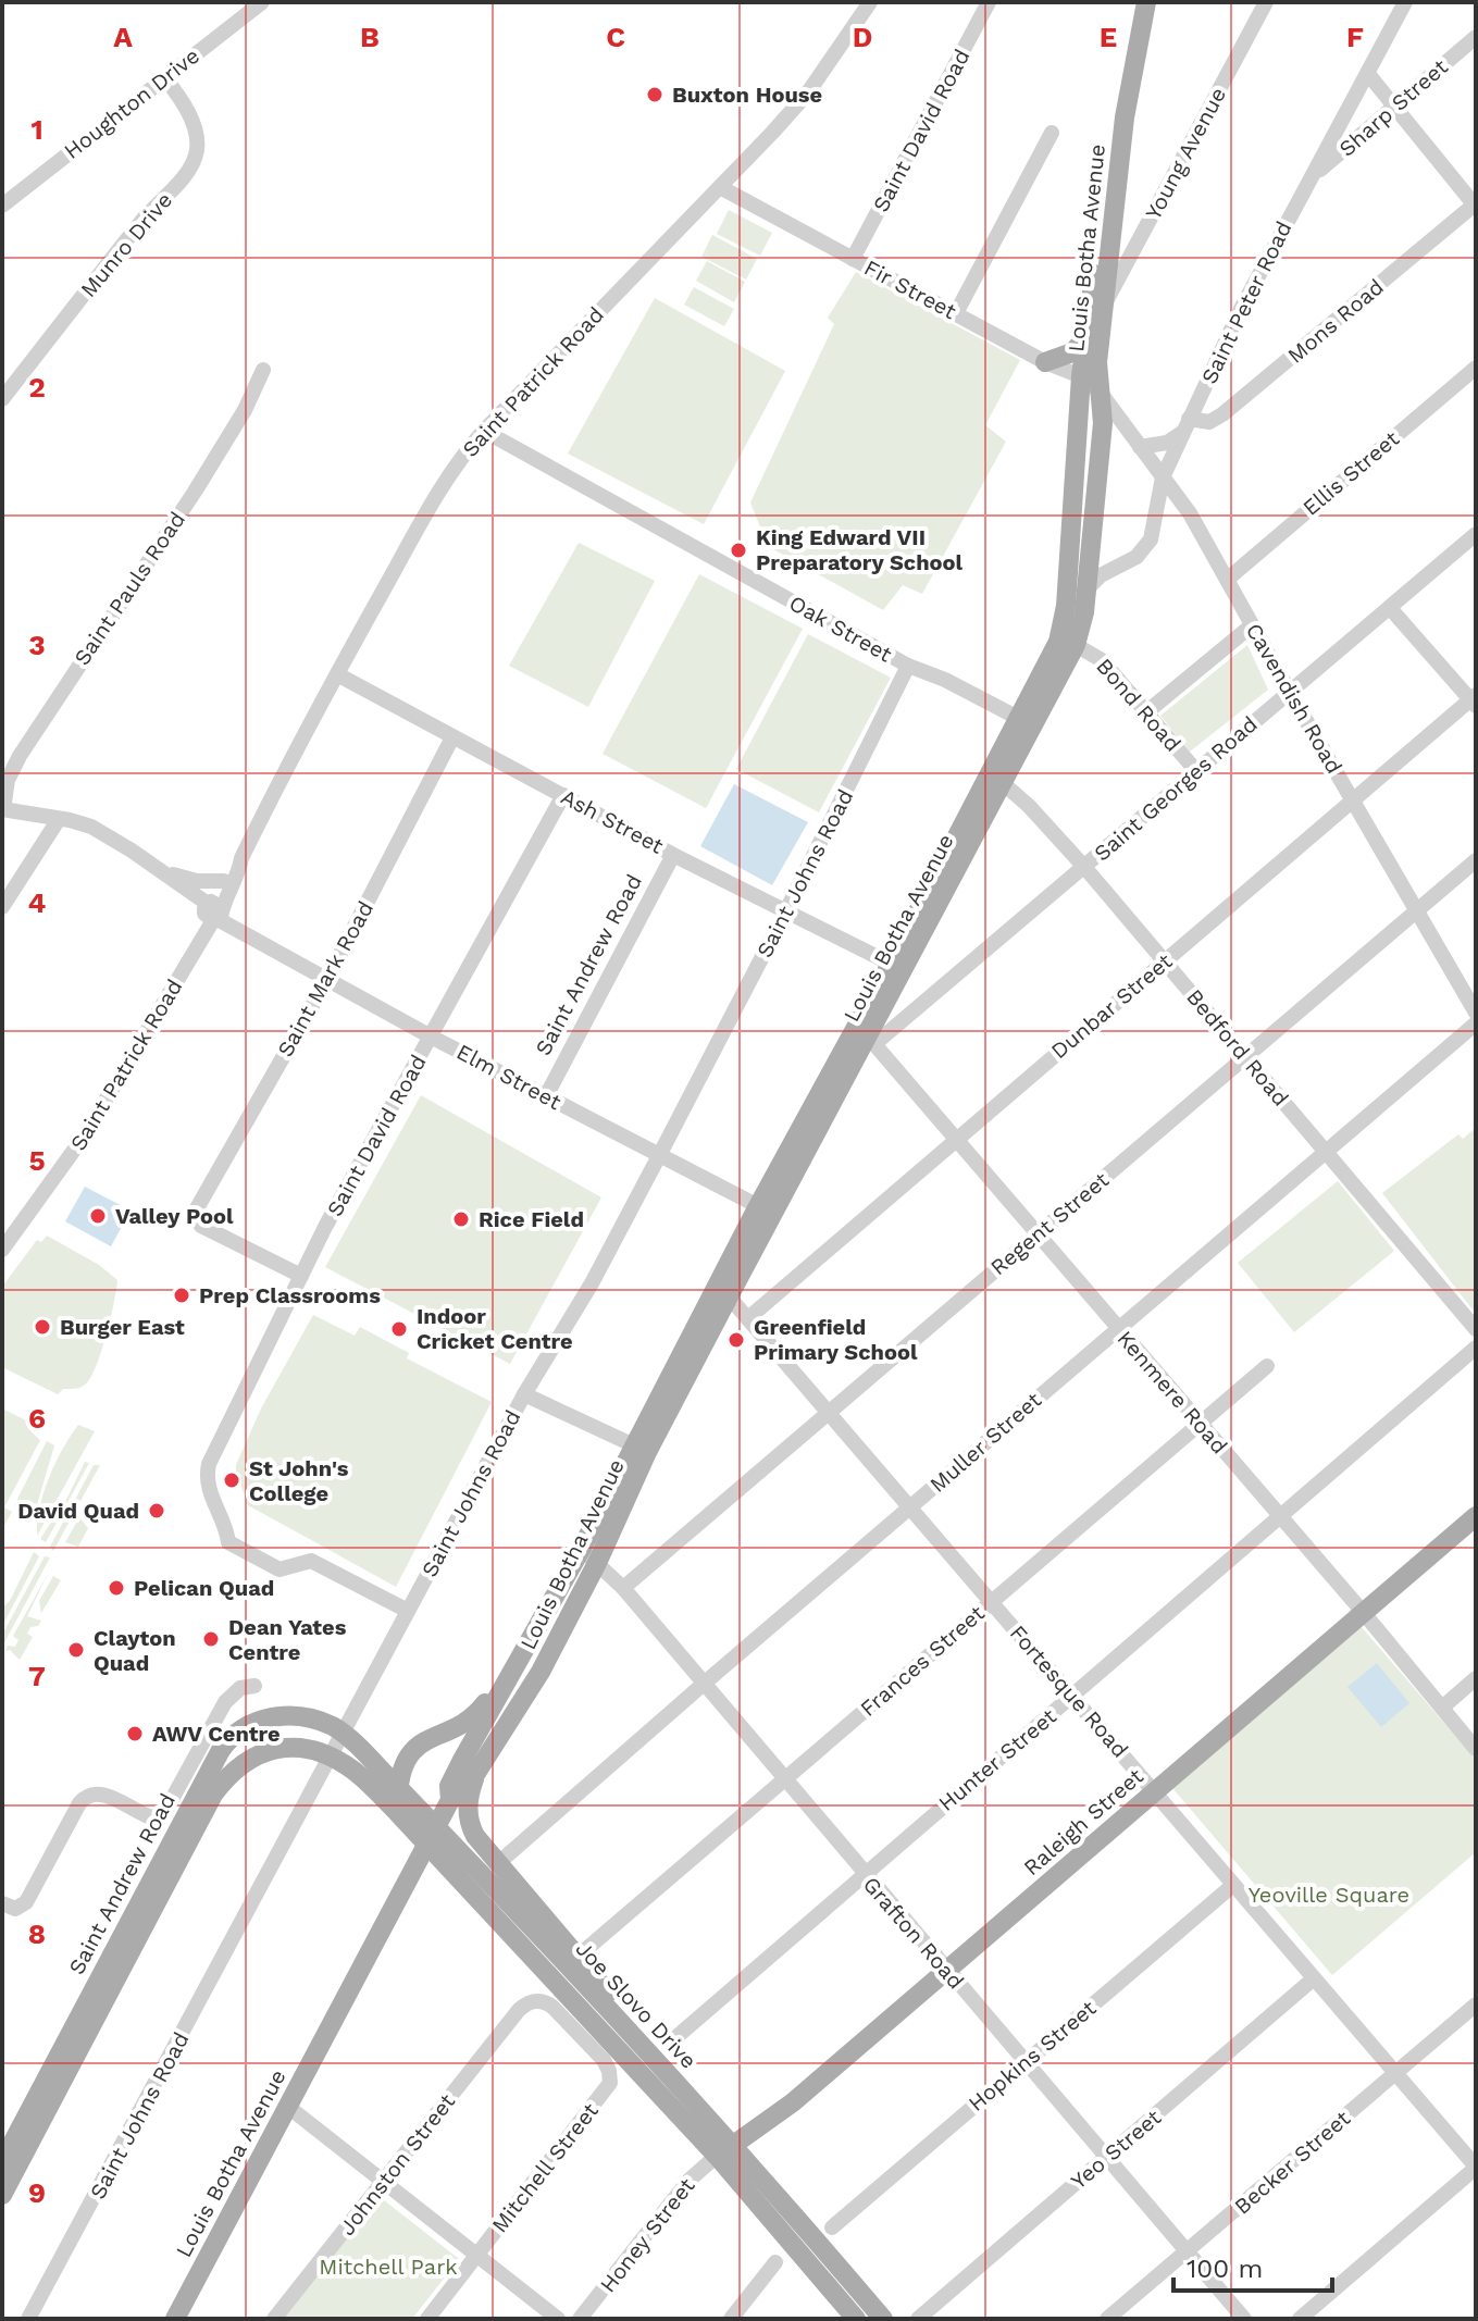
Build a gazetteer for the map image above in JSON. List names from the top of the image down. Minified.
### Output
{"streets":{"main road":["Louis Botha Avenue","Saint Andrew Road","Raleigh Street","Joe Slovo Drive"],"street":["Houghton Drive","Sharp Street","Saint David Road","Young Avenue","Munro Drive","Fir Street","Saint Peter Road","Mons Road","Saint Patrick Road","Ellis Street","Saint Pauls Road","Oak Street","Cavendish Road","Bond Road","Saint Georges Road","Ash Street","Saint Johns Road","Saint Mark Road","Dunbar Street","Bedford Road","Elm Street","Regent Street","Kenmere Road","Muller Street","Frances Street","Fortesque Road","Hunter Street","Grafton Road","Hopkins Street","Yeo Street","Becker Street","Johnston Street","Mitchell Street","Honey Street"]},"crossings":[["Houghton Drive","Munro Drive"],["Sharp Street","Saint Peter Road"],["Saint David Road","Fir Street"],["Saint David Road","Ash Street"],["Saint David Road","Saint Johns Road"],["Saint David Road","Saint Mark Road"],["Saint David Road","Elm Street"],["Young Avenue","Louis Botha Avenue"],["Louis Botha Avenue","Fir Street"],["Louis Botha Avenue","Saint Peter Road"],["Louis Botha Avenue","Oak Street"],["Louis Botha Avenue","Cavendish Road"],["Louis Botha Avenue","Bond Road"],["Louis Botha Avenue","Saint Georges Road"],["Louis Botha Avenue","Ash Street"],["Louis Botha Avenue","Bedford Road"],["Louis Botha Avenue","Elm Street"],["Louis Botha Avenue","Kenmere Road"],["Louis Botha Avenue","Fortesque Road"],["Louis Botha Avenue","Grafton Road"],["Fir Street","Saint Patrick Road"],["Fir Street","Cavendish Road"],["Saint Peter Road","Mons Road"],["Saint Peter Road","Cavendish Road"],["Mons Road","Cavendish Road"],["Saint Patrick Road","Oak Street"],["Saint Patrick Road","Ash Street"],["Saint Patrick Road","Elm Street"],["Ellis Street","Cavendish Road"],["Oak Street","Saint Johns Road"],["Cavendish Road","Saint Georges Road"],["Cavendish Road","Dunbar Street"],["Cavendish Road","Regent Street"],["Bond Road","Saint Georges Road"],["Saint Georges Road","Bedford Road"],["Saint Georges Road","Kenmere Road"],["Ash Street","Saint Johns Road"],["Ash Street","Saint Andrew Road"],["Ash Street","Saint Mark Road"],["Saint Johns Road","Elm Street"],["Saint Johns Road","Joe Slovo Drive"],["Saint Andrew Road","Elm Street"],["Saint Mark Road","Elm Street"],["Dunbar Street","Bedford Road"],["Dunbar Street","Kenmere Road"],["Dunbar Street","Fortesque Road"],["Bedford Road","Regent Street"],["Bedford Road","Muller Street"],["Regent Street","Kenmere Road"],["Regent Street","Fortesque Road"],["Regent Street","Grafton Road"],["Kenmere Road","Muller Street"],["Kenmere Road","Frances Street"],["Kenmere Road","Hunter Street"],["Kenmere Road","Raleigh Street"],["Muller Street","Fortesque Road"],["Muller Street","Grafton Road"],["Frances Street","Fortesque Road"],["Frances Street","Grafton Road"],["Fortesque Road","Hunter Street"],["Fortesque Road","Raleigh Street"],["Fortesque Road","Hopkins Street"],["Fortesque Road","Yeo Street"],["Fortesque Road","Becker Street"],["Hunter Street","Grafton Road"],["Raleigh Street","Grafton Road"],["Raleigh Street","Joe Slovo Drive"],["Raleigh Street","Honey Street"],["Grafton Road","Hopkins Street"],["Grafton Road","Yeo Street"],["Grafton Road","Becker Street"],["Joe Slovo Drive","Honey Street"],["Johnston Street","Mitchell Street"]],"parks":["Yeoville Square","Mitchell Park"],"places":["Buxton House","King Edward VII Preparatory School","Valley Pool","Rice Field","Prep Classrooms","Burger East","Indoor Cricket Centre","Greenfield Primary School","St John's College","David Quad","Pelican Quad","Dean Yates Centre","Clayton Quad","AWV Centre"],"scale_bar":"100 m","grid":{"columns":["A","B","C","D","E","F"],"rows":["1","2","3","4","5","6","7","8","9"]}}
